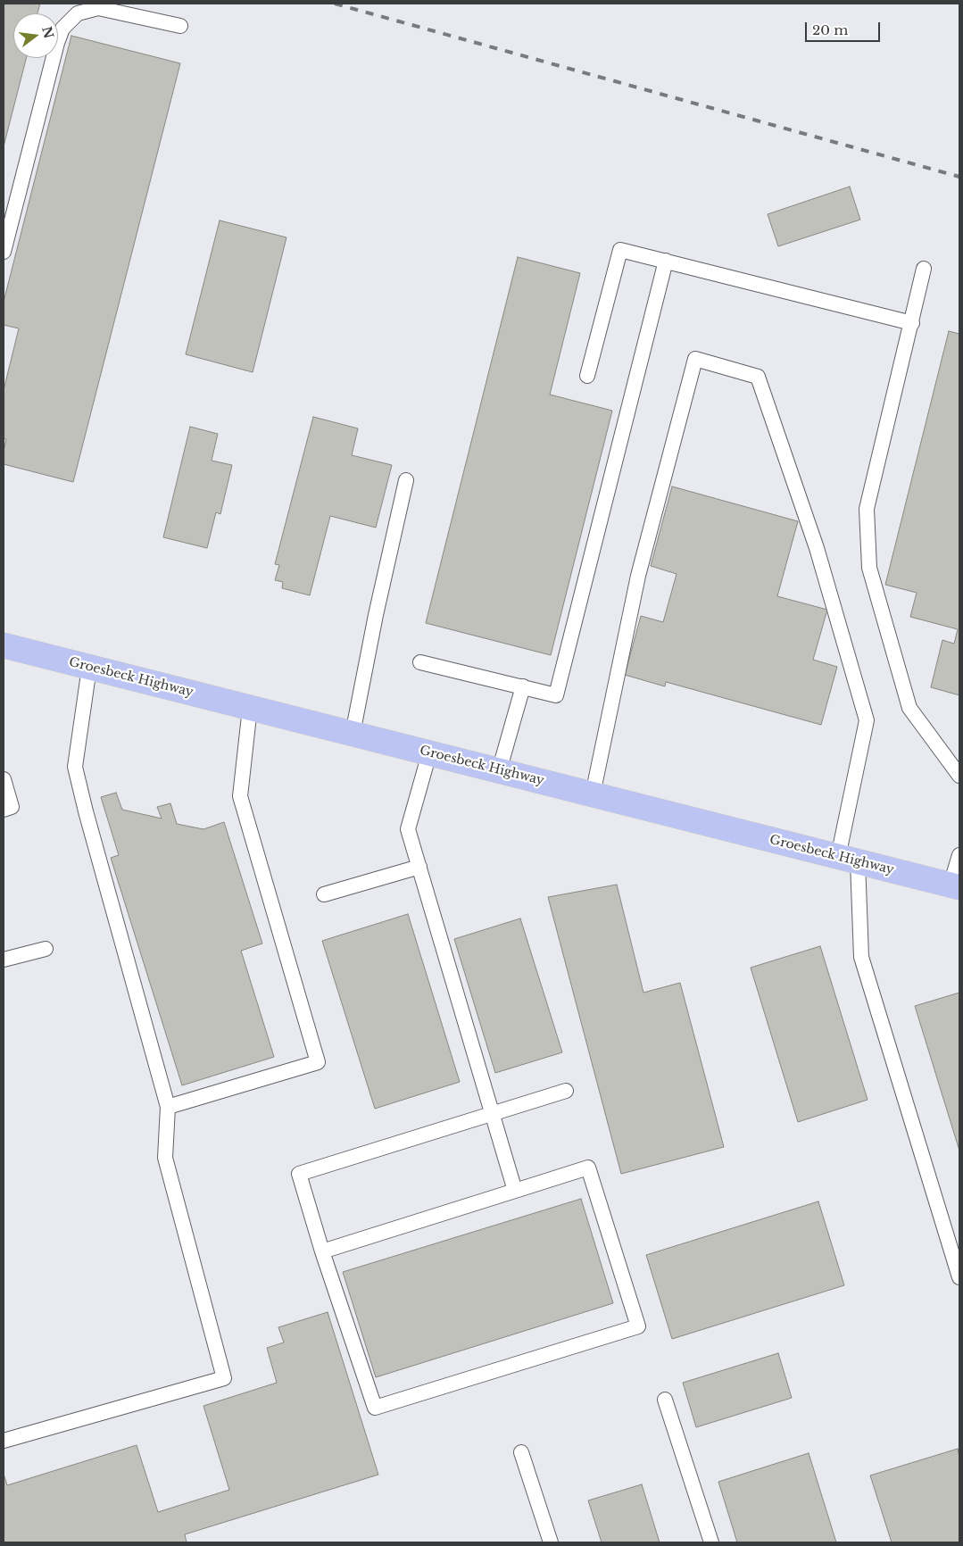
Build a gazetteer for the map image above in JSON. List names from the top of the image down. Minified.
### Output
{"streets":{"main road":["Groesbeck Highway"]},"scale_bar":"20 m","north":"right"}
